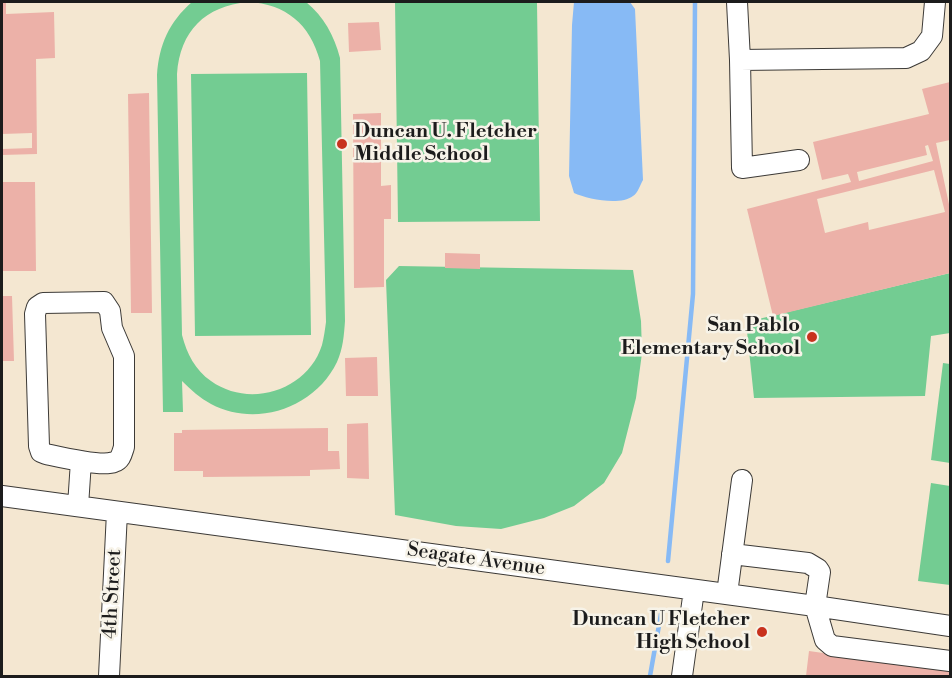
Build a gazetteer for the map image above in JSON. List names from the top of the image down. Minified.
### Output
{"streets":{"street":["Seagate Avenue","4th Street"]},"crossings":[["Seagate Avenue","4th Street"]],"places":["Duncan U. Fletcher Middle School","San Pablo Elementary School","Duncan U Fletcher High School"]}
